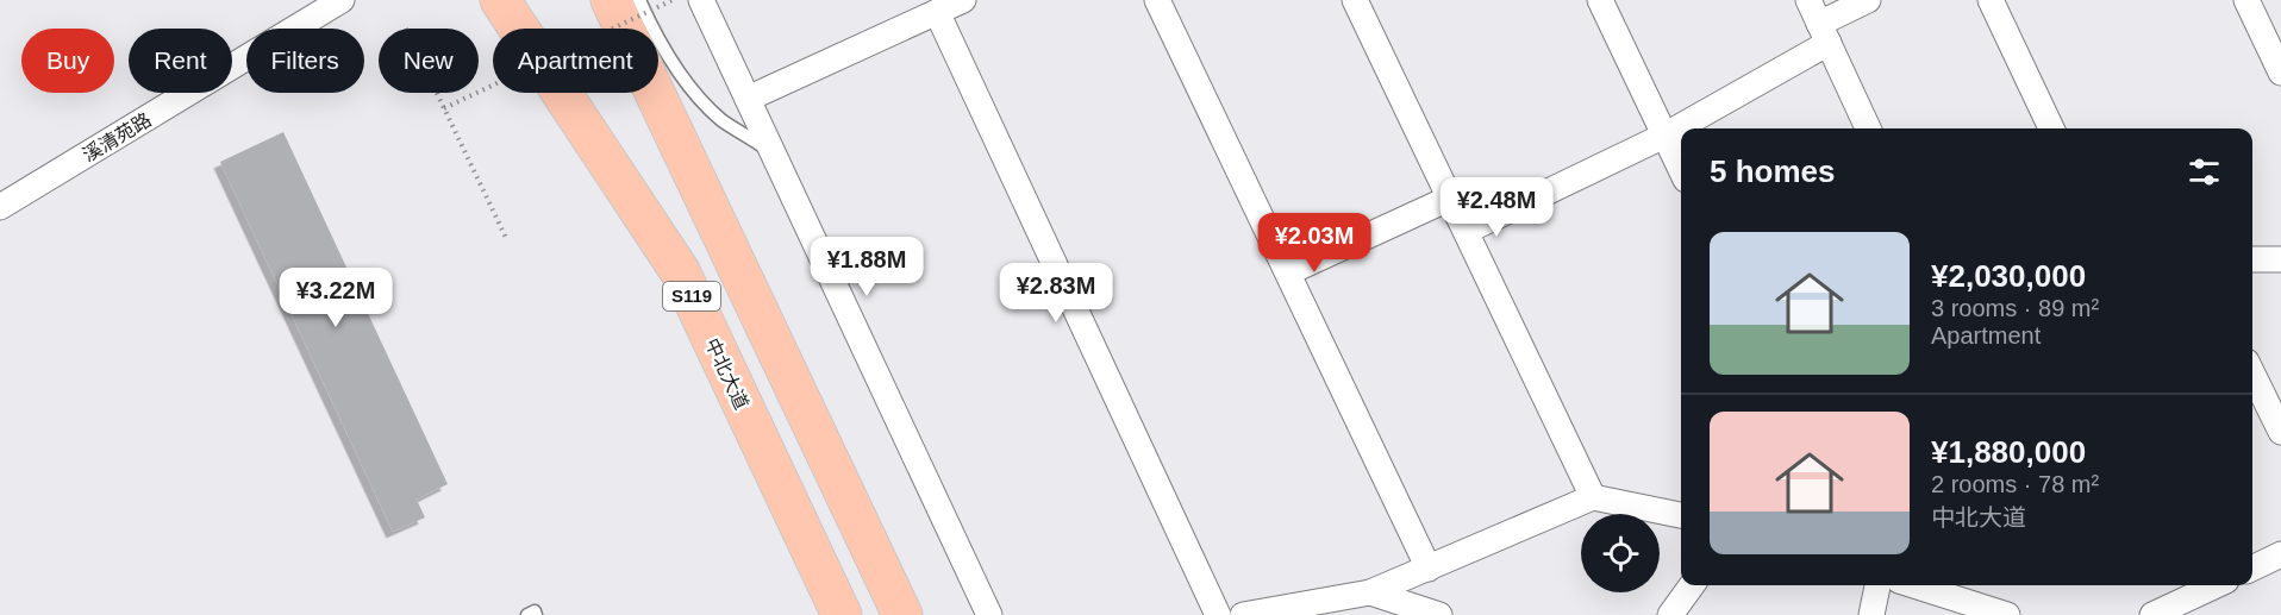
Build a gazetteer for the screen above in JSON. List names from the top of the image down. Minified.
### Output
{"streets":{"highway":["S119","中北大道"],"street":["溪清苑路"]},"page":{"chip":["Buy","Rent","Filters","New","Apartment"],"heading":"5 homes","price":["¥2.48M","¥2.03M","¥1.88M","¥2.83M","¥3.22M"],"list":[{"name":"¥2,030,000","note":"3 rooms · 89 m² · Apartment"},{"name":"¥1,880,000","note":"2 rooms · 78 m² · 中北大道"}]}}
